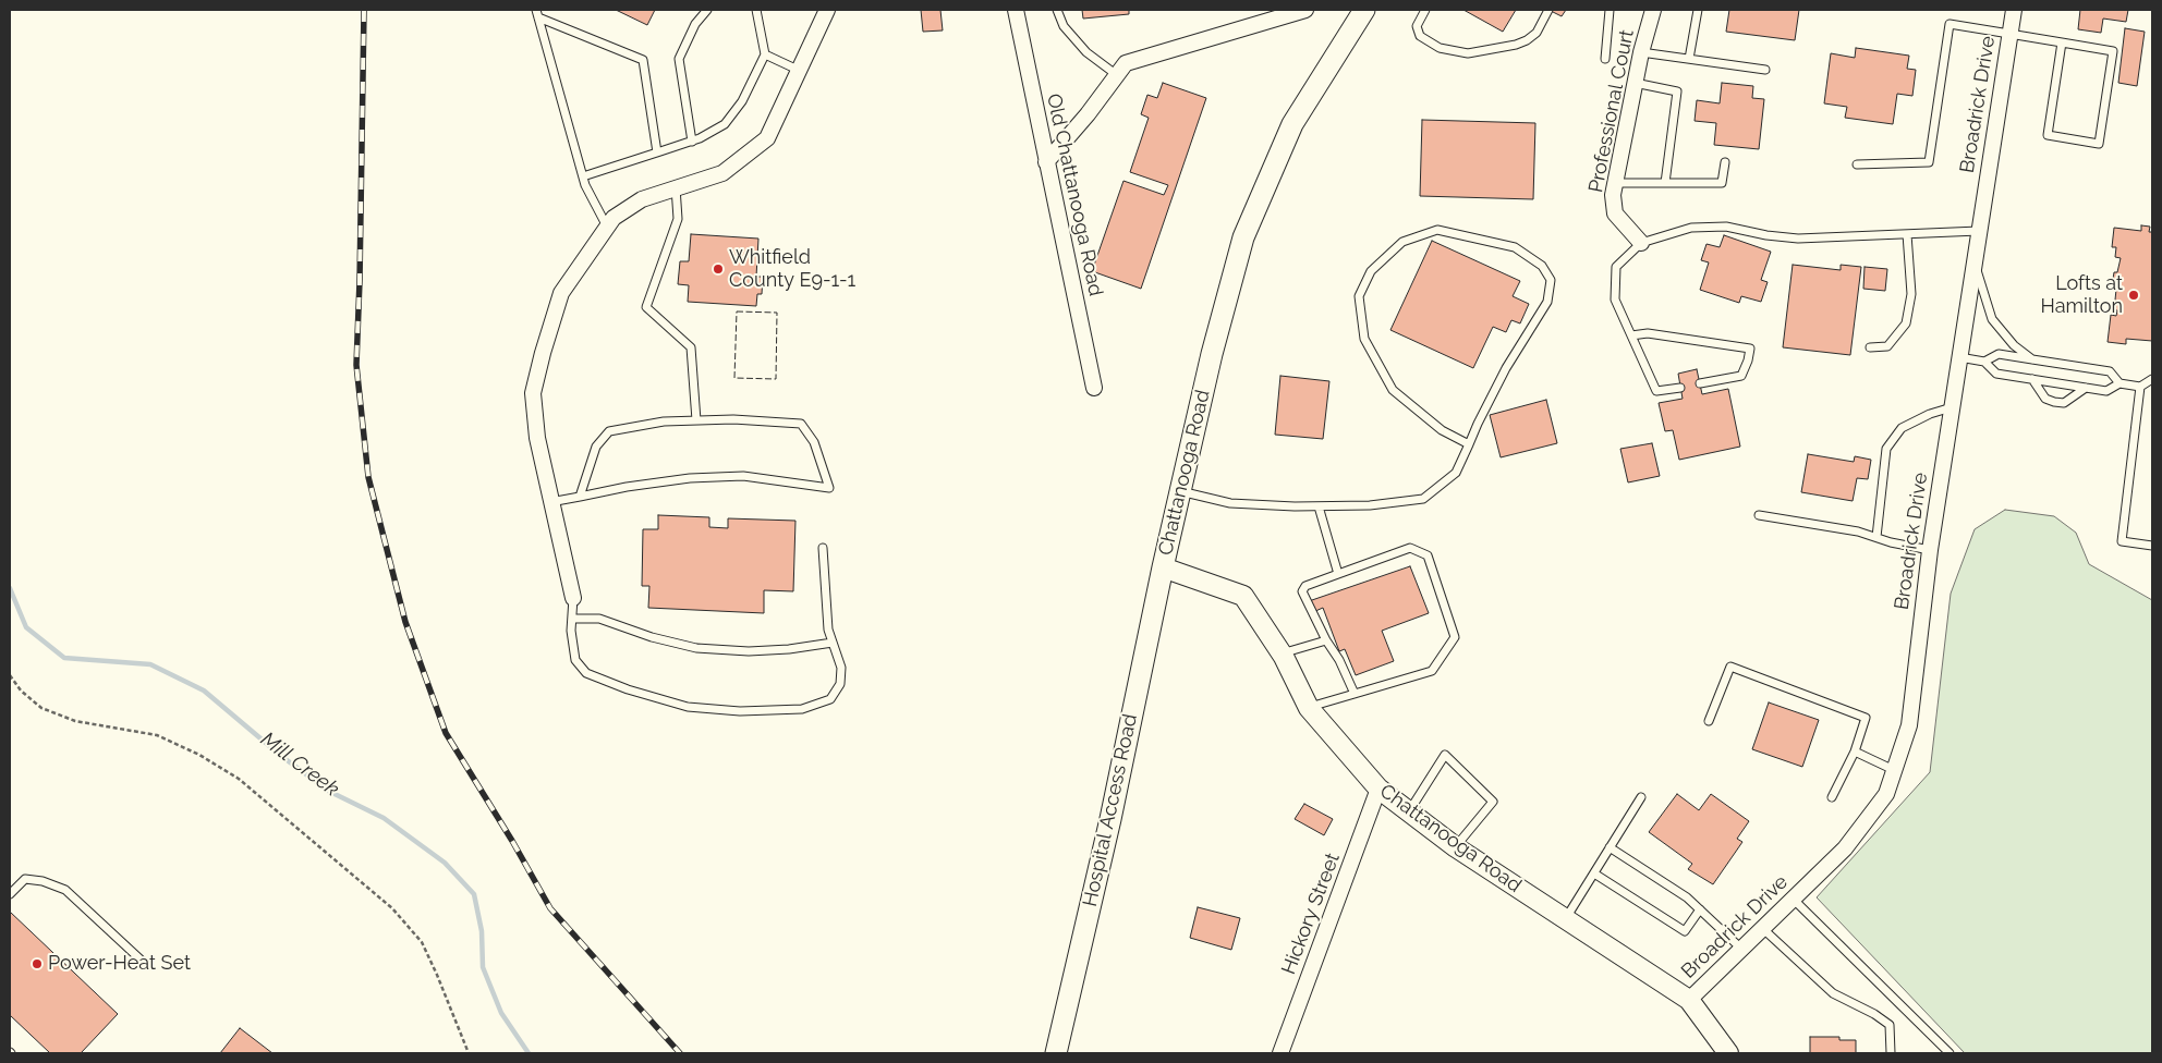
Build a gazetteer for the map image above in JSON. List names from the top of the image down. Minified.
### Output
{"streets":{"main road":["Chattanooga Road","Hospital Access Road"],"street":["Broadrick Drive","Professional Court","Old Chattanooga Road","Hickory Street"]},"crossings":[["Broadrick Drive","Chattanooga Road"],["Chattanooga Road","Hospital Access Road"],["Chattanooga Road","Hickory Street"]],"water":["Mill Creek"],"places":["Whitfield County E9-1-1","Lofts at Hamilton","Power-Heat Set"]}
